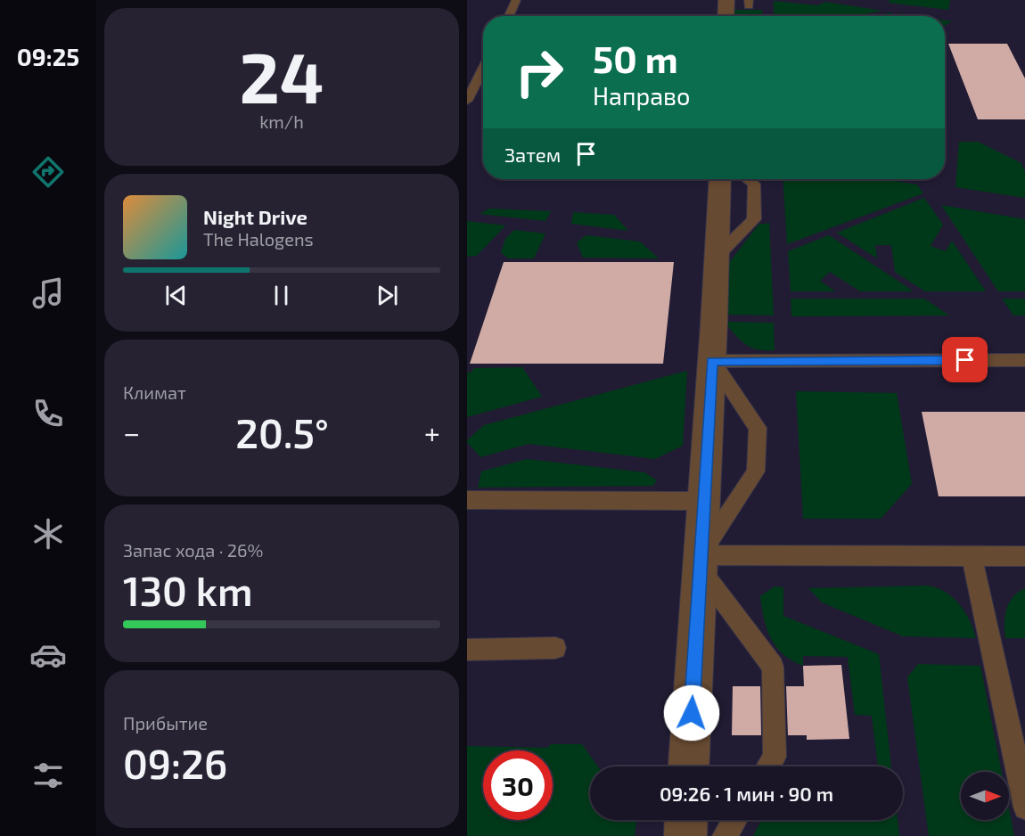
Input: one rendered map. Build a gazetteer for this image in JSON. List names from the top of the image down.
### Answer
{
  "north": "right",
  "page": {
    "tabs": "09:25",
    "tile": [
      ["24", "km/h"],
      "Климат",
      ["Запас хода · 26%", "130 km"],
      ["Прибытие", "09:26"]
    ],
    "turn": ["50 m", "Направо"],
    "then": "Затем",
    "song": ["Night Drive", "The Halogens"],
    "heat": ["−", "20.5°", "+"],
    "limit": "30",
    "trip": "09:26 · 1 мин · 90 m"
  }
}
